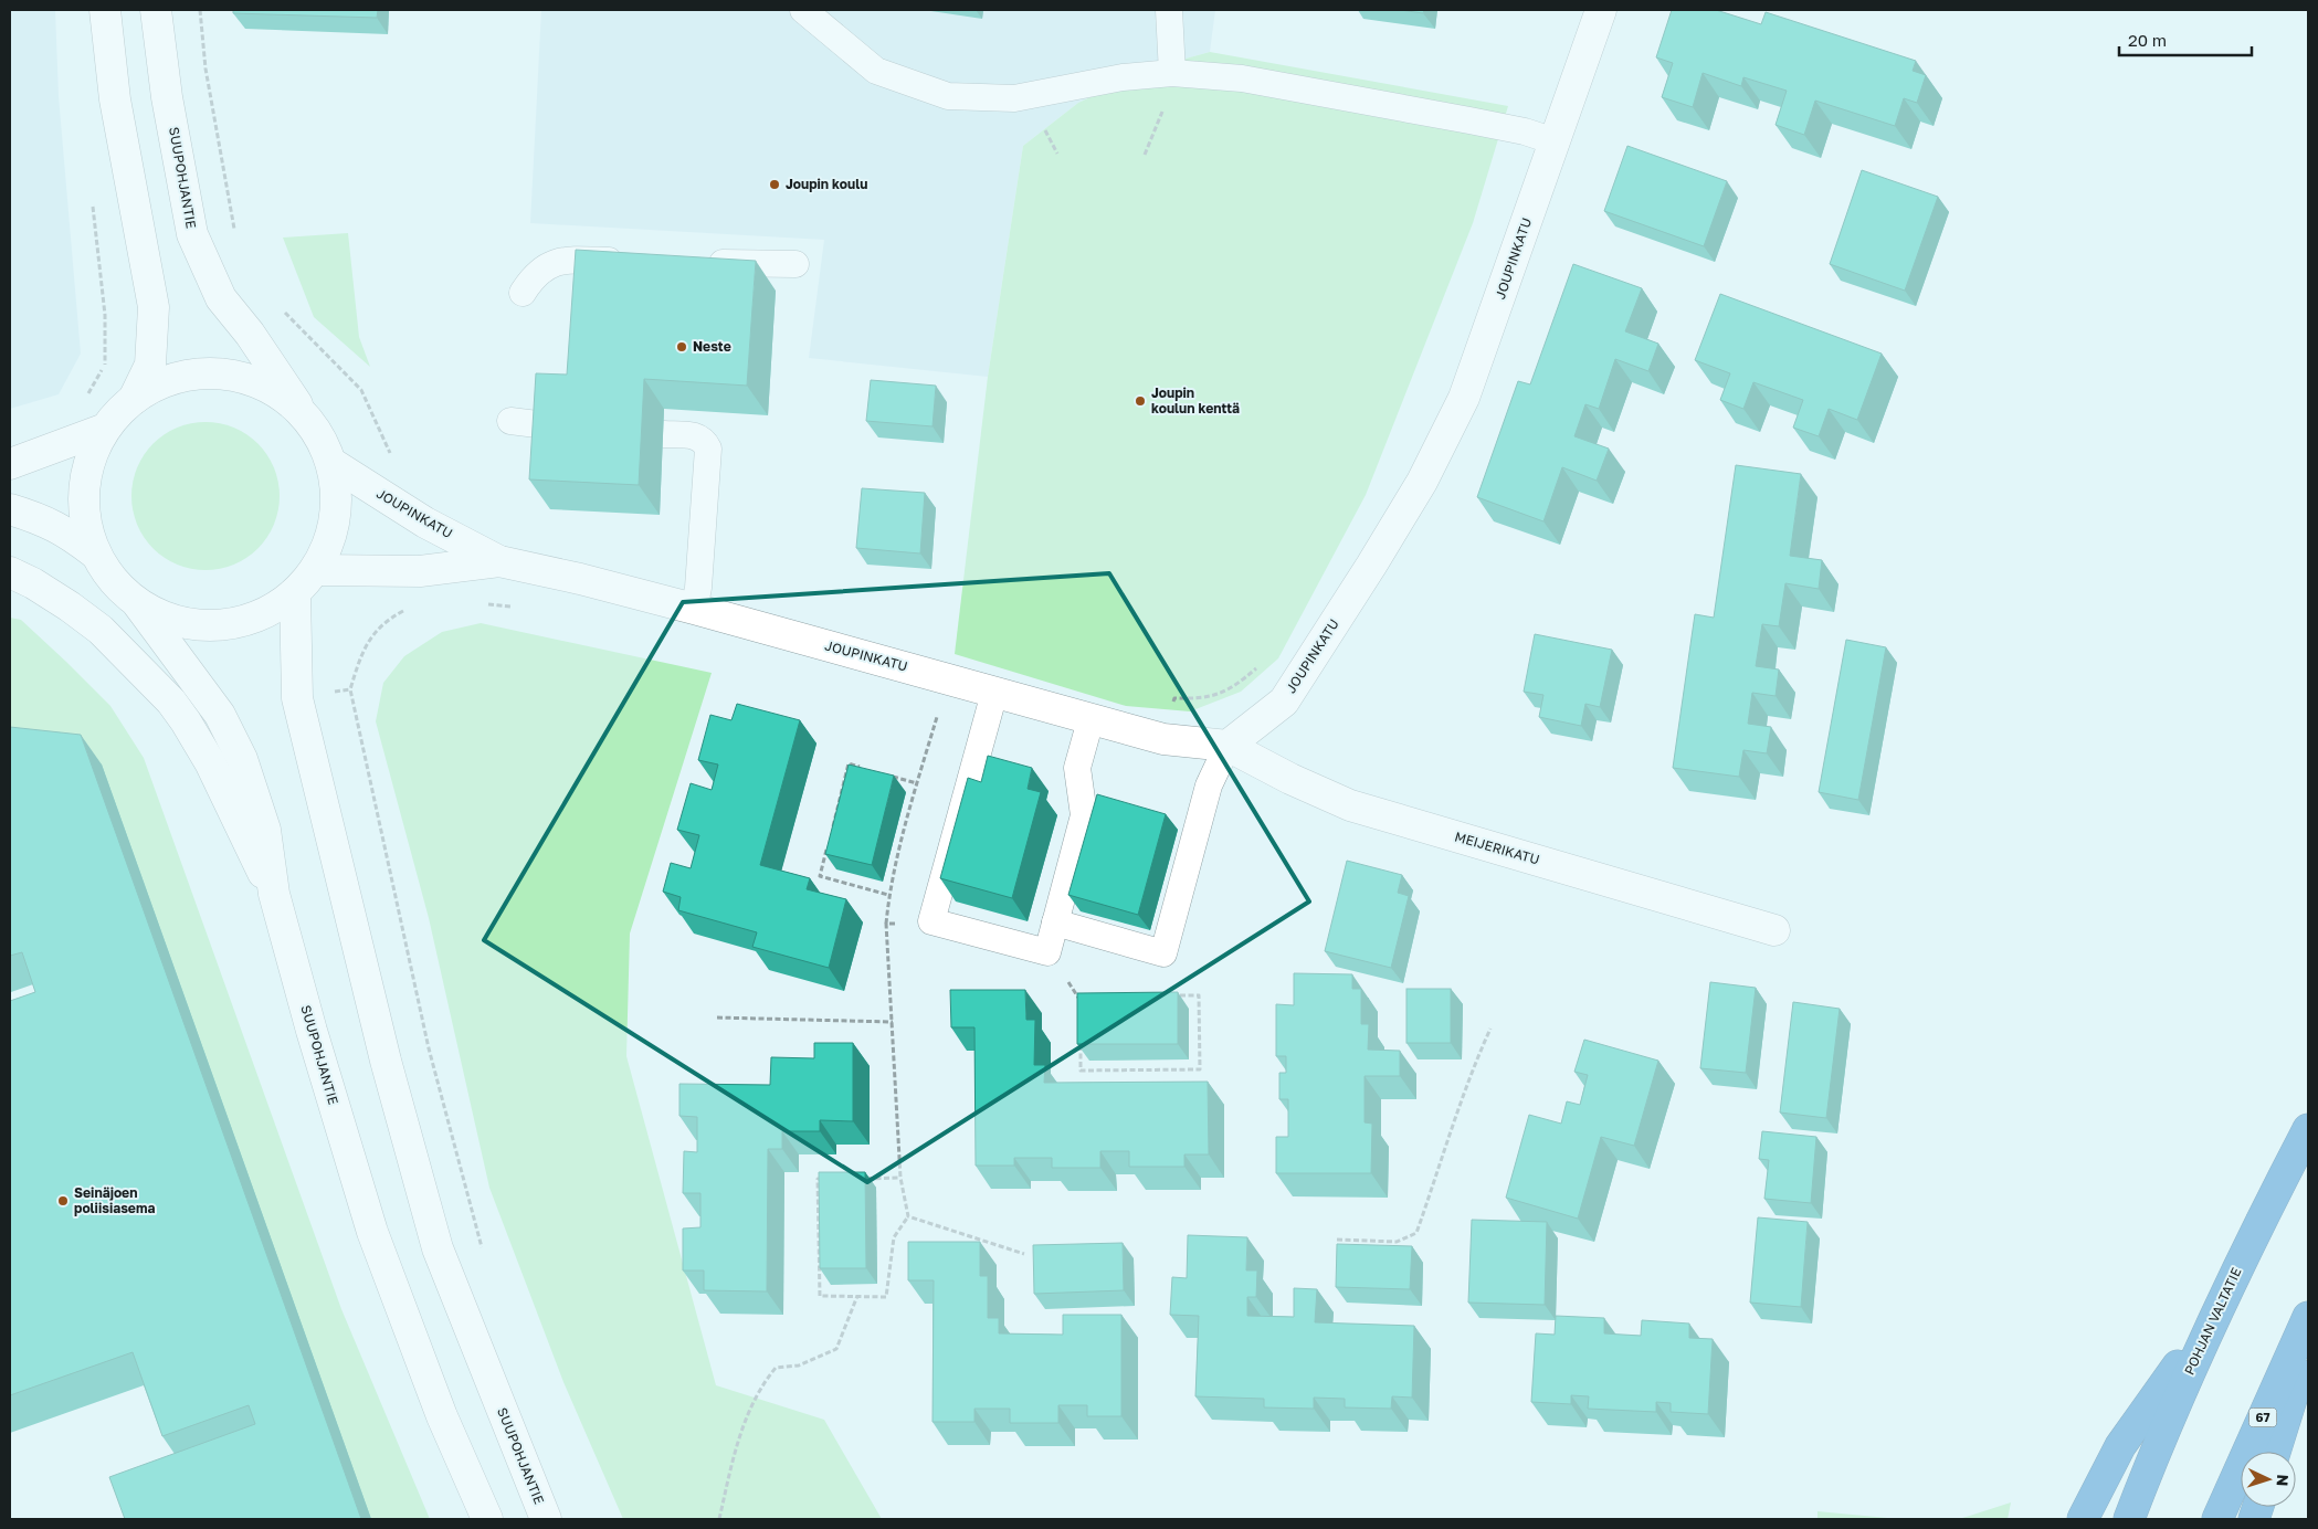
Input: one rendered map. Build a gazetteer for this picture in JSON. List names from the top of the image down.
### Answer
{
  "streets": {
    "highway": ["POHJAN VALTATIE", "67"],
    "main road": ["SUUPOHJANTIE", "JOUPINKATU", "MEIJERIKATU"]
  },
  "crossings": [
    ["JOUPINKATU", "MEIJERIKATU"]
  ],
  "places": [
    "Joupin koulu",
    "Neste",
    "Joupin koulun kenttä",
    "Seinäjoen poliisiasema"
  ],
  "scale_bar": "20 m",
  "north": "right"
}
